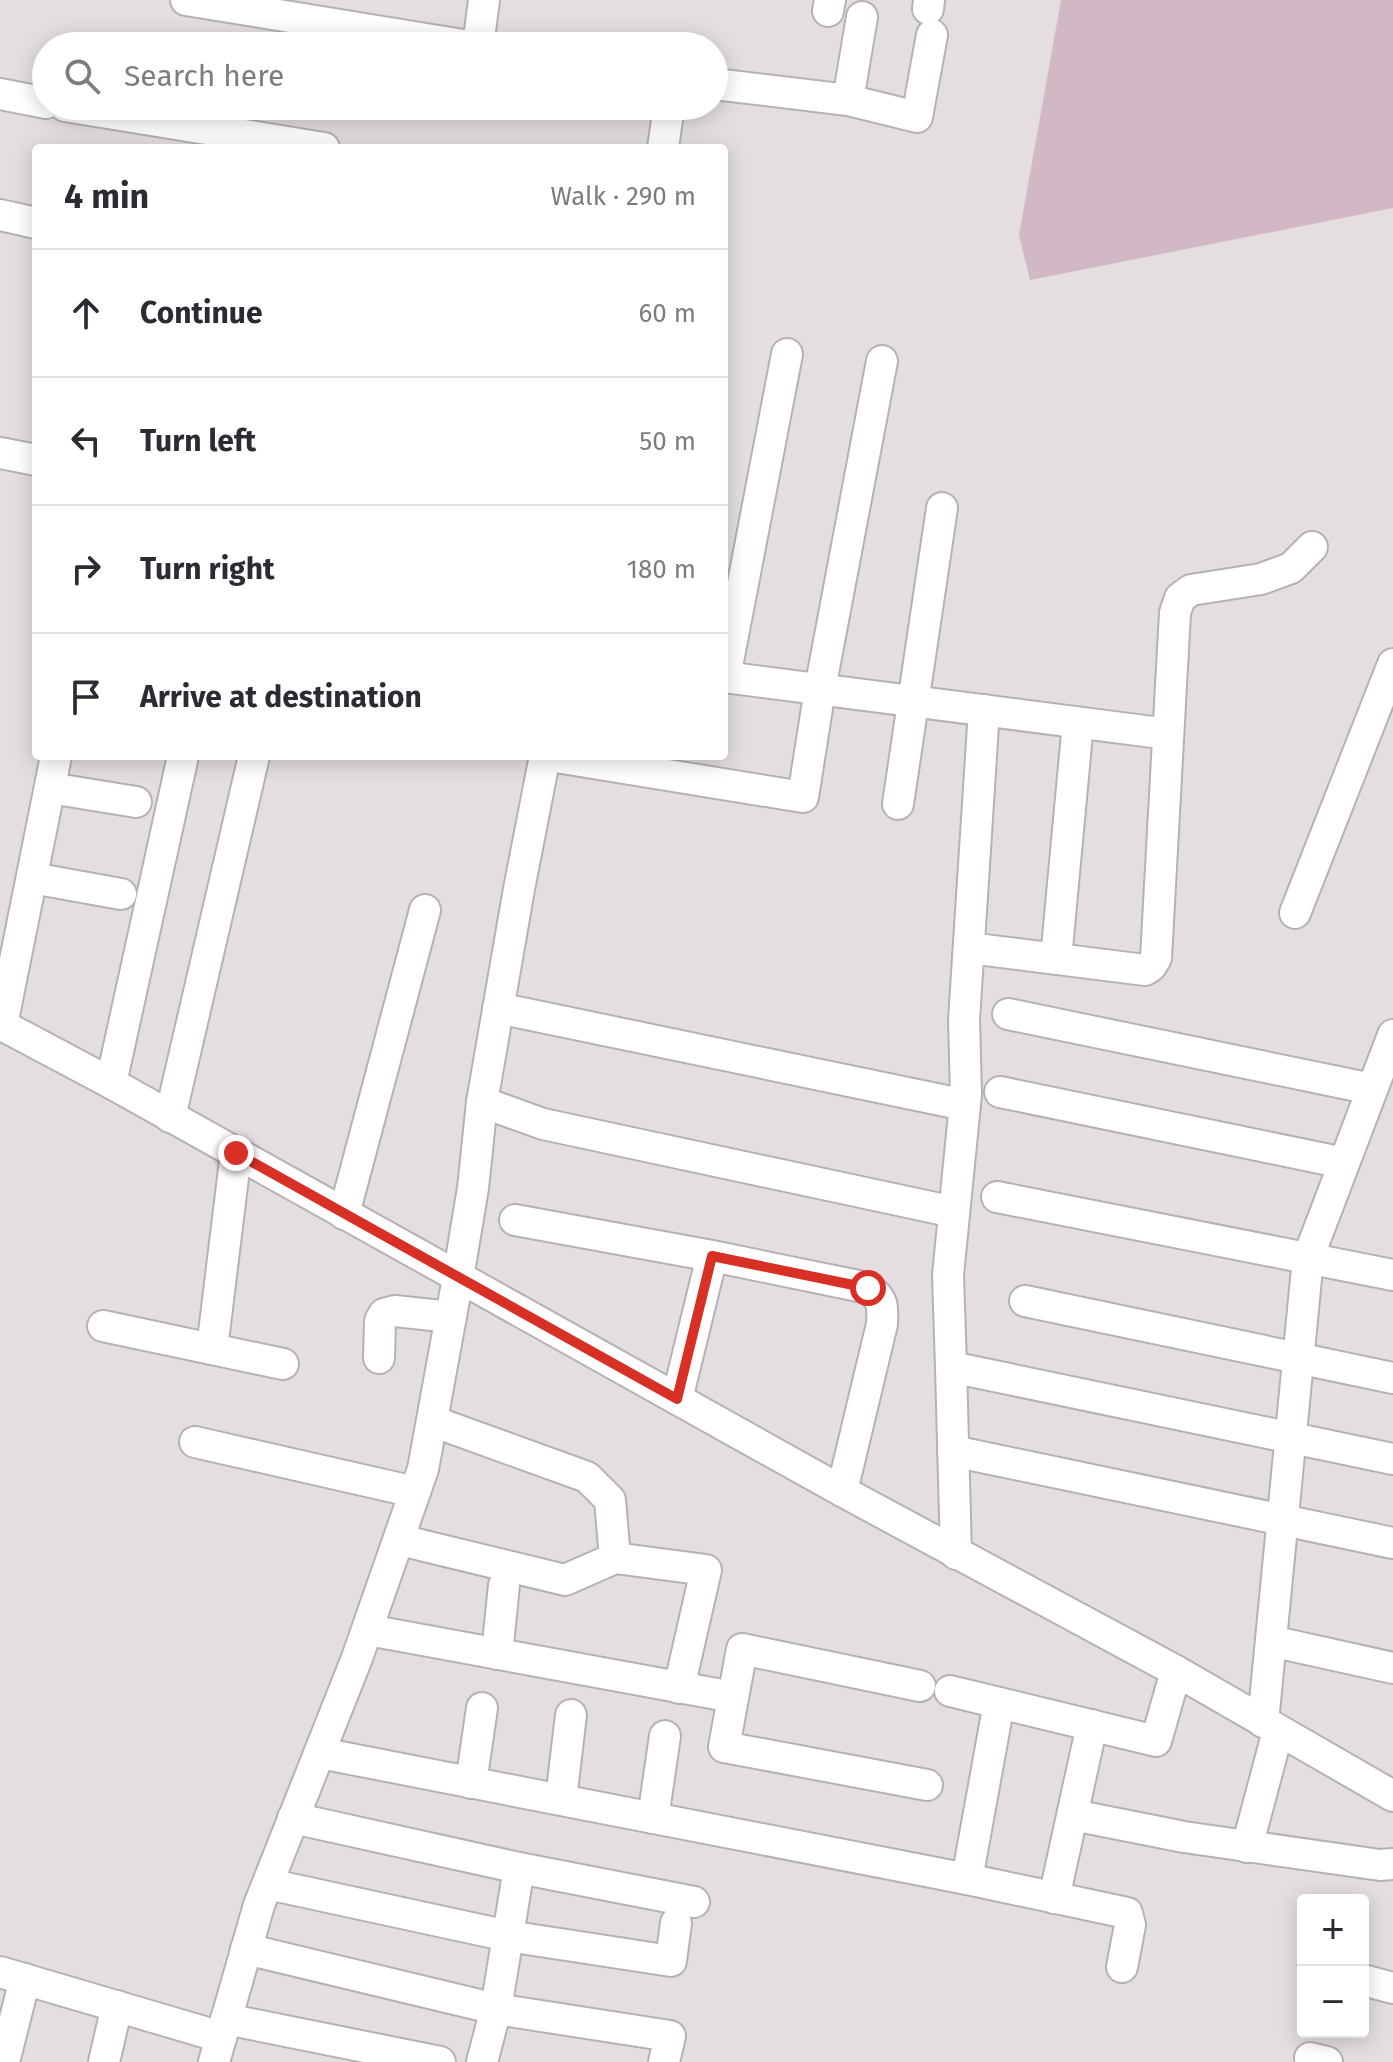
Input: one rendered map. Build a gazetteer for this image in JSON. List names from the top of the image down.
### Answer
{
  "page": {
    "search": "Search here",
    "heading": ["4 min", "Walk · 290 m"],
    "list": [
      ["Continue", "60 m"],
      ["Turn left", "50 m"],
      ["Turn right", "180 m"],
      "Arrive at destination"
    ],
    "map_buttons": ["+", "−"]
  }
}
